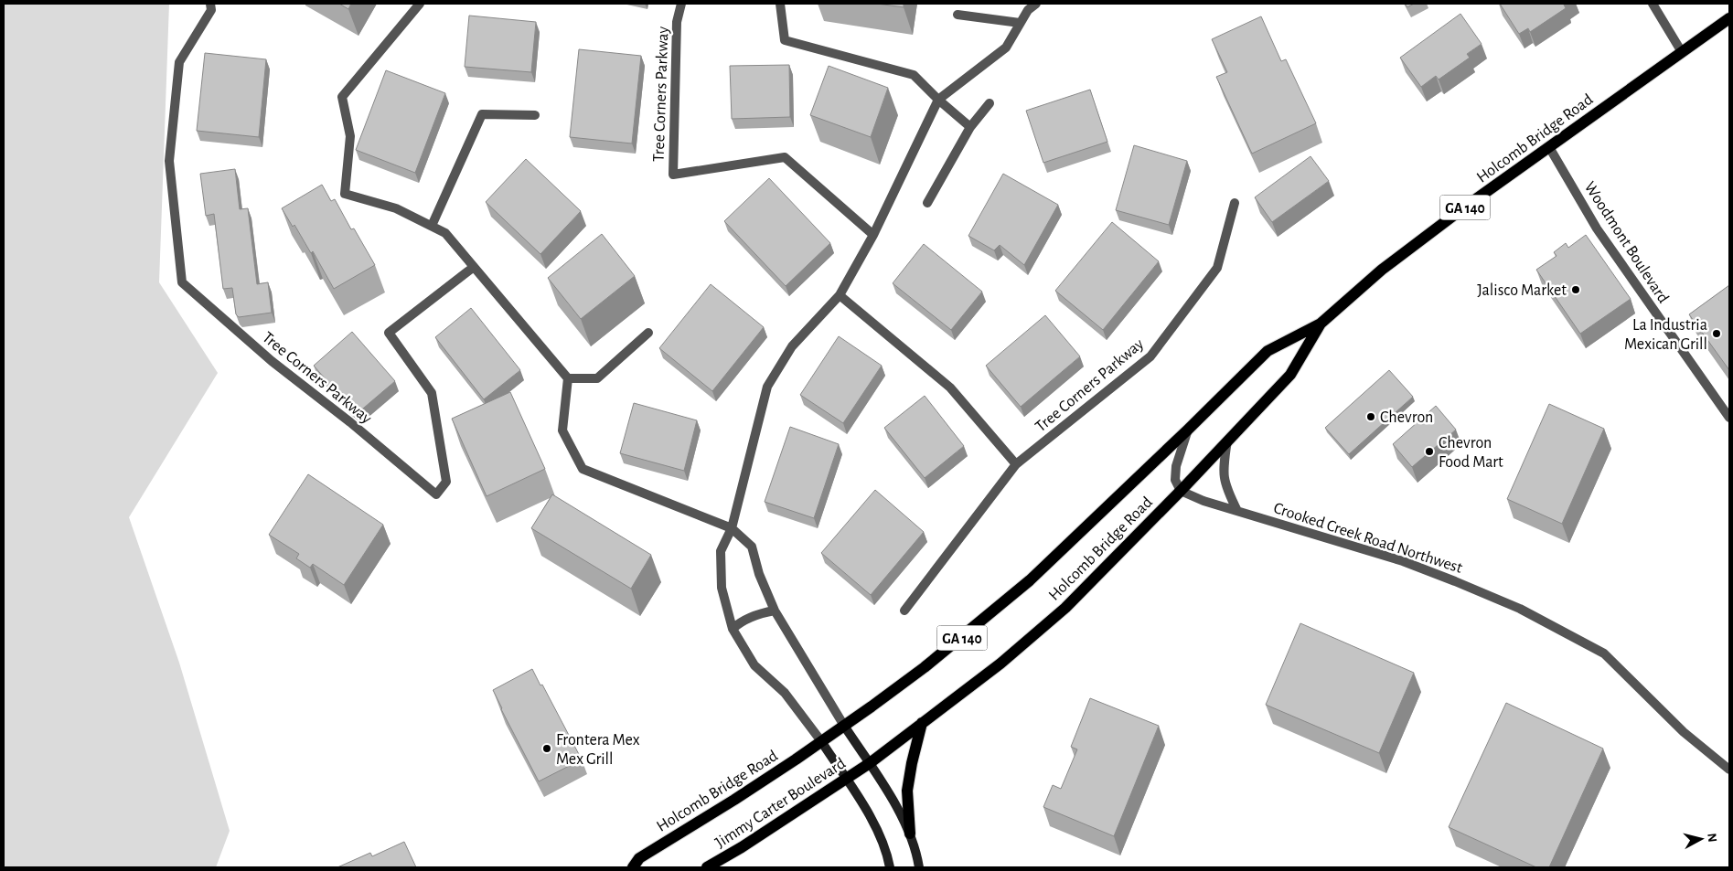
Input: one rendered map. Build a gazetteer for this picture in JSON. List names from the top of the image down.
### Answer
{
  "streets": {
    "main road": ["Holcomb Bridge Road", "GA 140", "Jimmy Carter Boulevard"],
    "street": ["Tree Corners Parkway", "Woodmont Boulevard", "Crooked Creek Road Northwest"]
  },
  "crossings": [
    ["Holcomb Bridge Road", "Woodmont Boulevard"],
    ["Holcomb Bridge Road", "Crooked Creek Road Northwest"],
    ["Holcomb Bridge Road", "Jimmy Carter Boulevard"]
  ],
  "places": [
    "Jalisco Market",
    "La Industria Mexican Grill",
    "Chevron",
    "Chevron Food Mart",
    "Frontera Mex Mex Grill"
  ],
  "north": "right"
}
